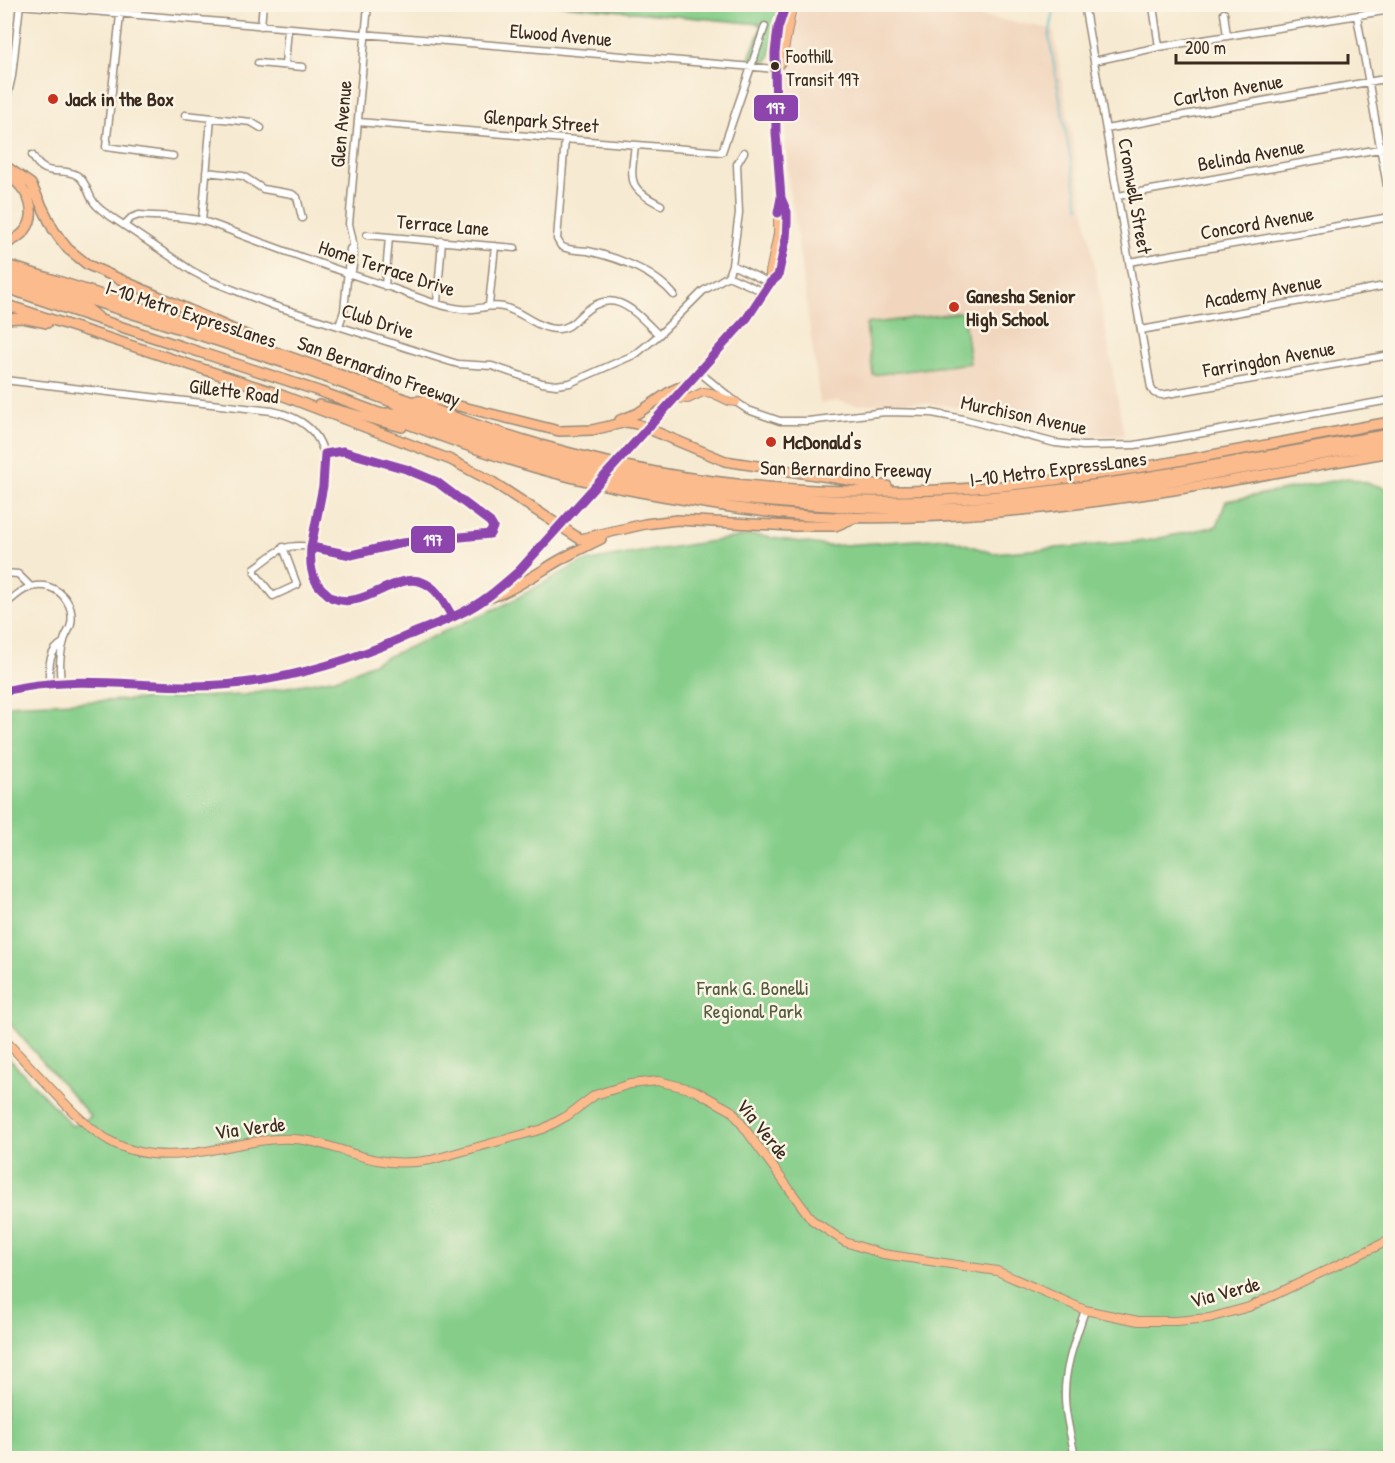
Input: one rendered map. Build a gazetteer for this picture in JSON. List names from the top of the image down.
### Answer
{
  "streets": {
    "highway": ["I-10 Metro ExpressLanes", "San Bernardino Freeway"],
    "main road": ["Via Verde"],
    "street": [
      "Elwood Avenue",
      "Carlton Avenue",
      "Glenpark Street",
      "Glen Avenue",
      "Belinda Avenue",
      "Cromwell Street",
      "Concord Avenue",
      "Terrace Lane",
      "Home Terrace Drive",
      "Academy Avenue",
      "Club Drive",
      "Farringdon Avenue",
      "Gillette Road",
      "Murchison Avenue"
    ]
  },
  "crossings": [
    ["Elwood Avenue", "Glenpark Street"],
    ["Elwood Avenue", "Glen Avenue"],
    ["Carlton Avenue", "Cromwell Street"],
    ["Glenpark Street", "Glen Avenue"],
    ["Glen Avenue", "Home Terrace Drive"],
    ["Glen Avenue", "Club Drive"],
    ["Belinda Avenue", "Cromwell Street"],
    ["Cromwell Street", "Concord Avenue"],
    ["Cromwell Street", "Academy Avenue"],
    ["Cromwell Street", "Farringdon Avenue"],
    ["Home Terrace Drive", "Club Drive"],
    ["I-10 Metro ExpressLanes", "San Bernardino Freeway"]
  ],
  "parks": ["Frank G. Bonelli Regional Park"],
  "places": [
    "Foothill Transit 197",
    "Jack in the Box",
    "Ganesha Senior High School",
    "McDonald's"
  ],
  "lines": ["transit line 197"],
  "scale_bar": "200 m"
}
